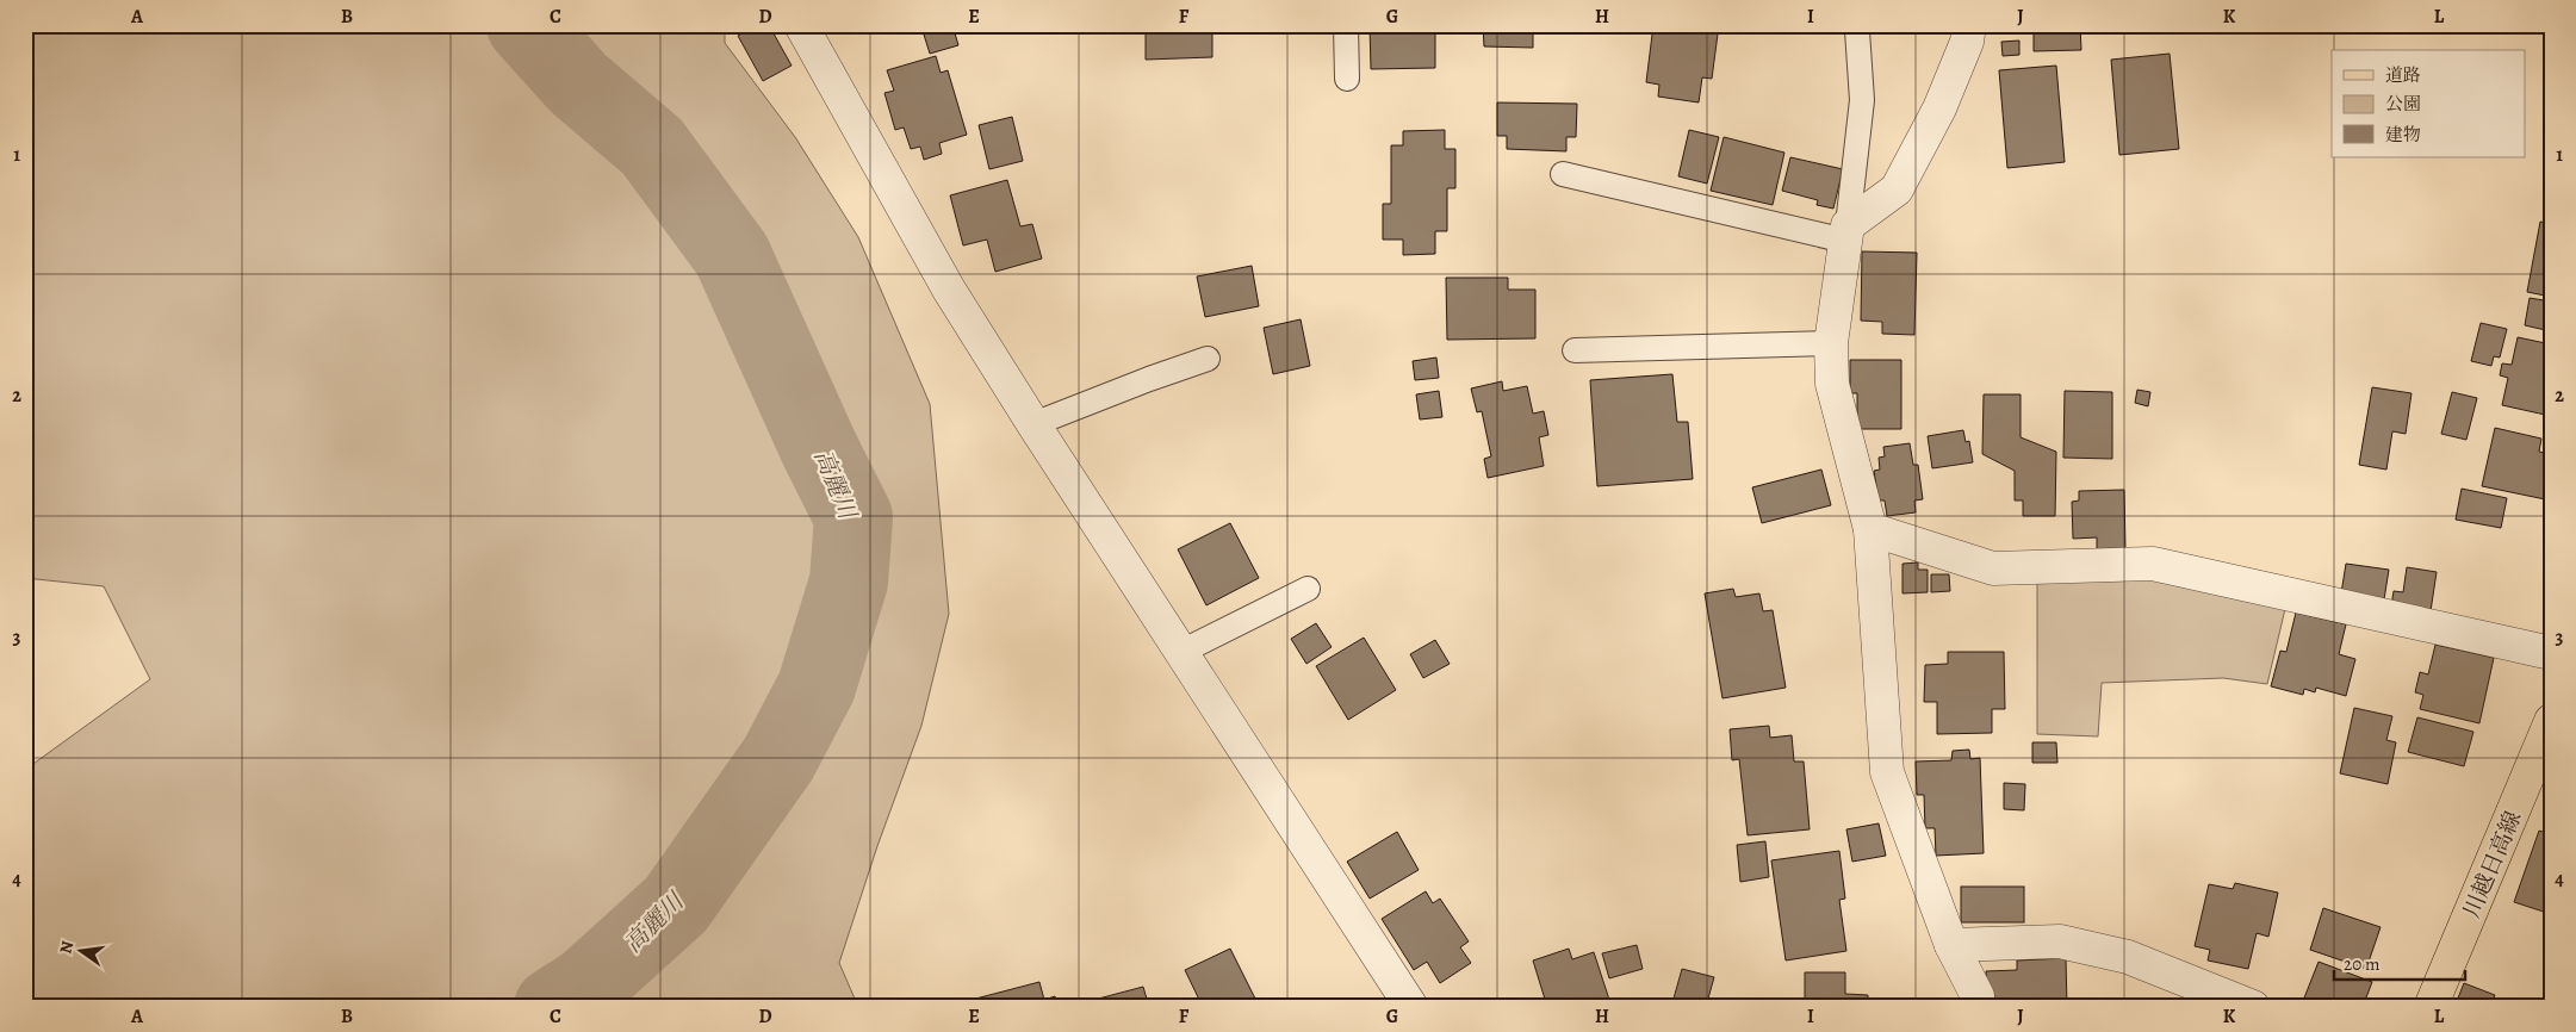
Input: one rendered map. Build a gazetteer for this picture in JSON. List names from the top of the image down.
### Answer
{
  "streets": {
    "main road": ["川越日高線"]
  },
  "water": ["高麗川"],
  "legend": ["道路", "公園", "建物"],
  "scale_bar": "20 m",
  "north": "left",
  "grid": {
    "columns": [
      "A",
      "B",
      "C",
      "D",
      "E",
      "F",
      "G",
      "H",
      "I",
      "J",
      "K",
      "L"
    ],
    "rows": [
      "1",
      "2",
      "3",
      "4"
    ]
  }
}
